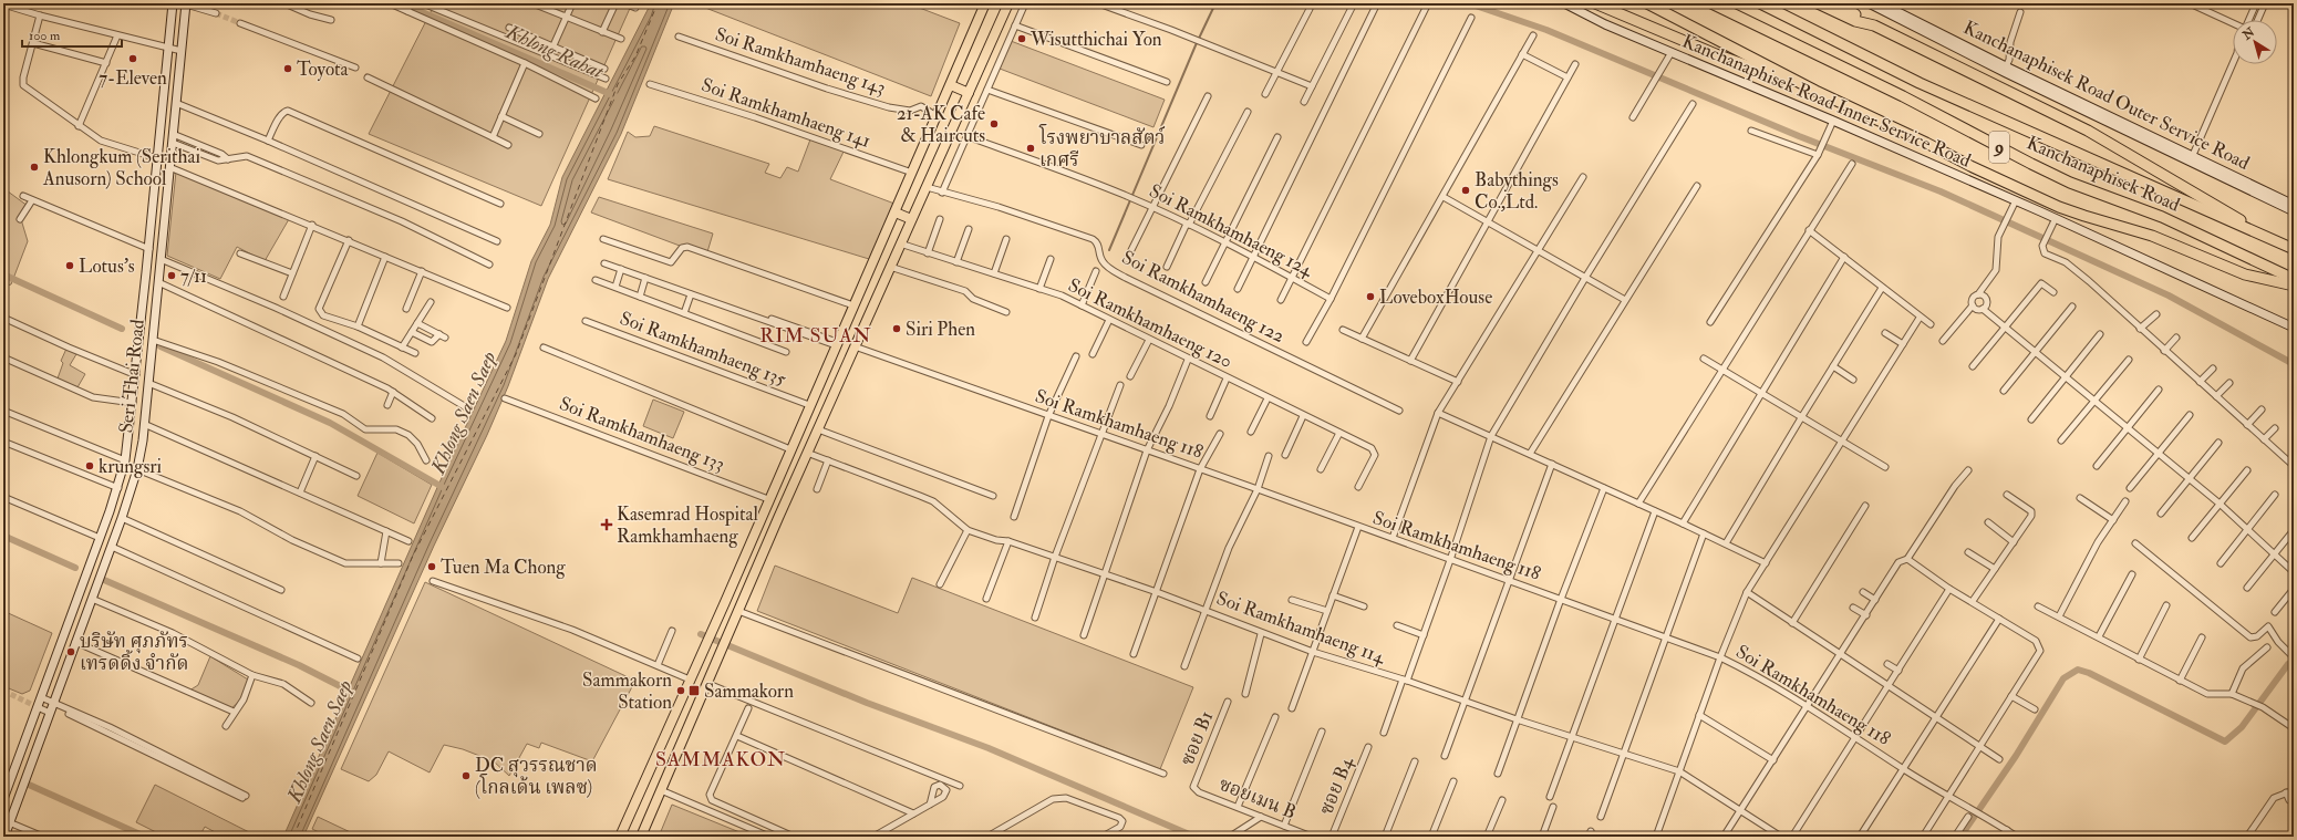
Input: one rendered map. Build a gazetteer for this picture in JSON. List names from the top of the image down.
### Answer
{
  "streets": {
    "highway": ["9", "Kanchanaphisek Road"],
    "main road": ["Kanchanaphisek Road Outer Service Road", "Kanchanaphisek Road Inner Service Road", "Seri Thai Road"],
    "street": [
      "Soi Ramkhamhaeng 143",
      "Soi Ramkhamhaeng 141",
      "Soi Ramkhamhaeng 124",
      "Soi Ramkhamhaeng 122",
      "Soi Ramkhamhaeng 120",
      "Soi Ramkhamhaeng 135",
      "Soi Ramkhamhaeng 118",
      "Soi Ramkhamhaeng 133",
      "Soi Ramkhamhaeng 114",
      "ซอย B1",
      "ซอย B4",
      "ซอยเมน B"
    ]
  },
  "crossings": [
    ["ซอย B1", "ซอยเมน B"]
  ],
  "districts": ["RIM SUAN", "SAMMAKON"],
  "water": ["Khlong Rahat", "Khlong Saen Saep"],
  "places": {
    "other": [
      "Wisutthichai Yon",
      "7-Eleven",
      "Toyota",
      "21-AK Cafe & Haircuts",
      "โรงพยาบาลสัตว์ เกศรี",
      "Khlongkum (Serithai Anusorn) School",
      "Babythings Co.,Ltd.",
      "Lotus's",
      "7/11",
      "LoveboxHouse",
      "Siri Phen",
      "krungsri",
      "Tuen Ma Chong",
      "บริษัท ศุภภัทร เทรดดิ้ง จำกัด",
      "Sammakorn Station",
      "DC สุวรรณชาด (โกลเด้น เพลซ)"
    ],
    "health": ["Kasemrad Hospital Ramkhamhaeng"],
    "transit": ["Sammakorn"]
  },
  "scale_bar": "100 m",
  "north": "top left"
}
